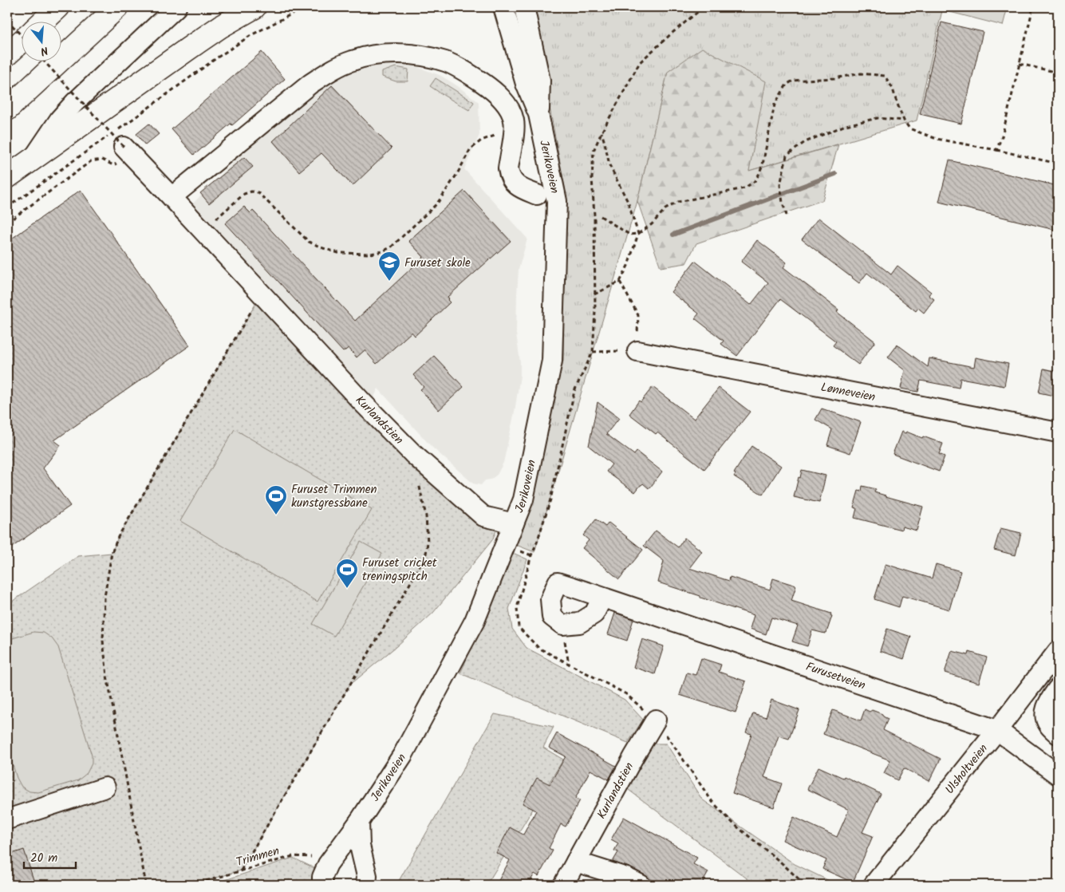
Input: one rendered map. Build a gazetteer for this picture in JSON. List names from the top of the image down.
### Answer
{
  "streets": {
    "street": [
      "Jerikoveien",
      "Lønneveien",
      "Kurlandstien",
      "Furusetveien",
      "Ulsholtveien"
    ],
    "path": ["Trimmen"]
  },
  "crossings": [
    ["Jerikoveien", "Kurlandstien"],
    ["Jerikoveien", "Trimmen"],
    ["Furusetveien", "Ulsholtveien"]
  ],
  "places": {
    "school or university": ["Furuset skole"],
    "sports": ["Furuset Trimmen kunstgressbane", "Furuset cricket treningspitch"]
  },
  "scale_bar": "20 m",
  "north": "bottom"
}
